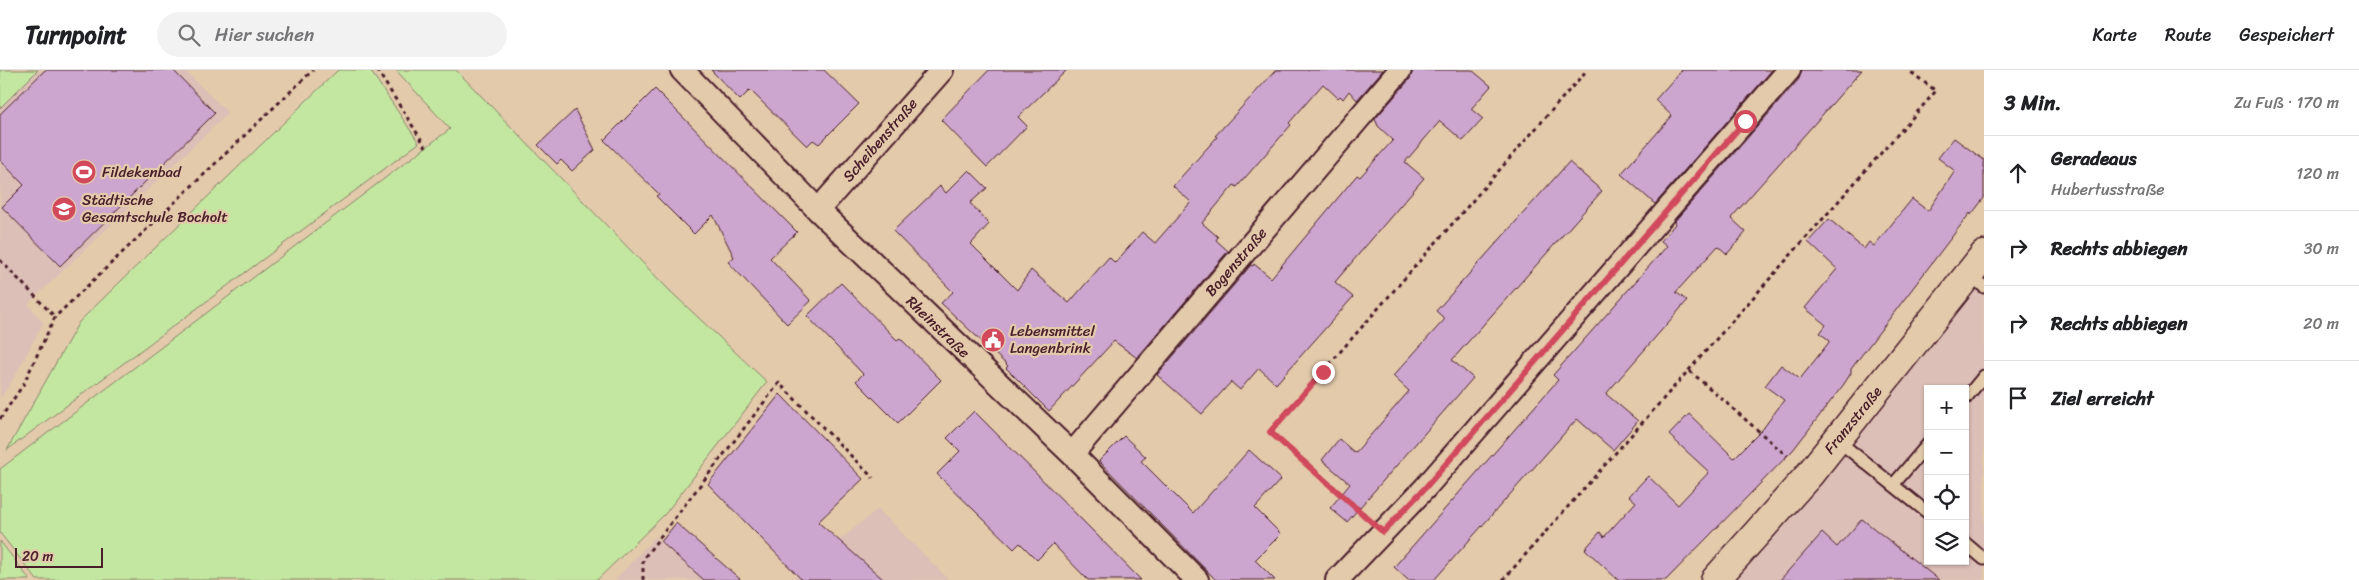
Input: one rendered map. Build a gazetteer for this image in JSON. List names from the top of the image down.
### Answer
{
  "streets": {
    "street": [
      "Scheibenstraße",
      "Bogenstraße",
      "Rheinstraße",
      "Franzstraße"
    ]
  },
  "crossings": [
    ["Scheibenstraße", "Rheinstraße"],
    ["Bogenstraße", "Rheinstraße"]
  ],
  "places": {
    "sports": ["Fildekenbad"],
    "school or university": ["Städtische Gesamtschule Bocholt"],
    "public building": ["Lebensmittel Langenbrink"]
  },
  "scale_bar": "20 m",
  "page": {
    "header": "Turnpoint",
    "search": "Hier suchen",
    "nav": ["Karte", "Route", "Gespeichert"],
    "heading": ["3 Min.", "Zu Fuß · 170 m"],
    "list": [
      ["Geradeaus", "Hubertusstraße", "120 m"],
      ["Rechts abbiegen", "30 m"],
      ["Rechts abbiegen", "20 m"],
      "Ziel erreicht"
    ],
    "map_buttons": ["+", "−"],
    "scale": "20 m"
  }
}
